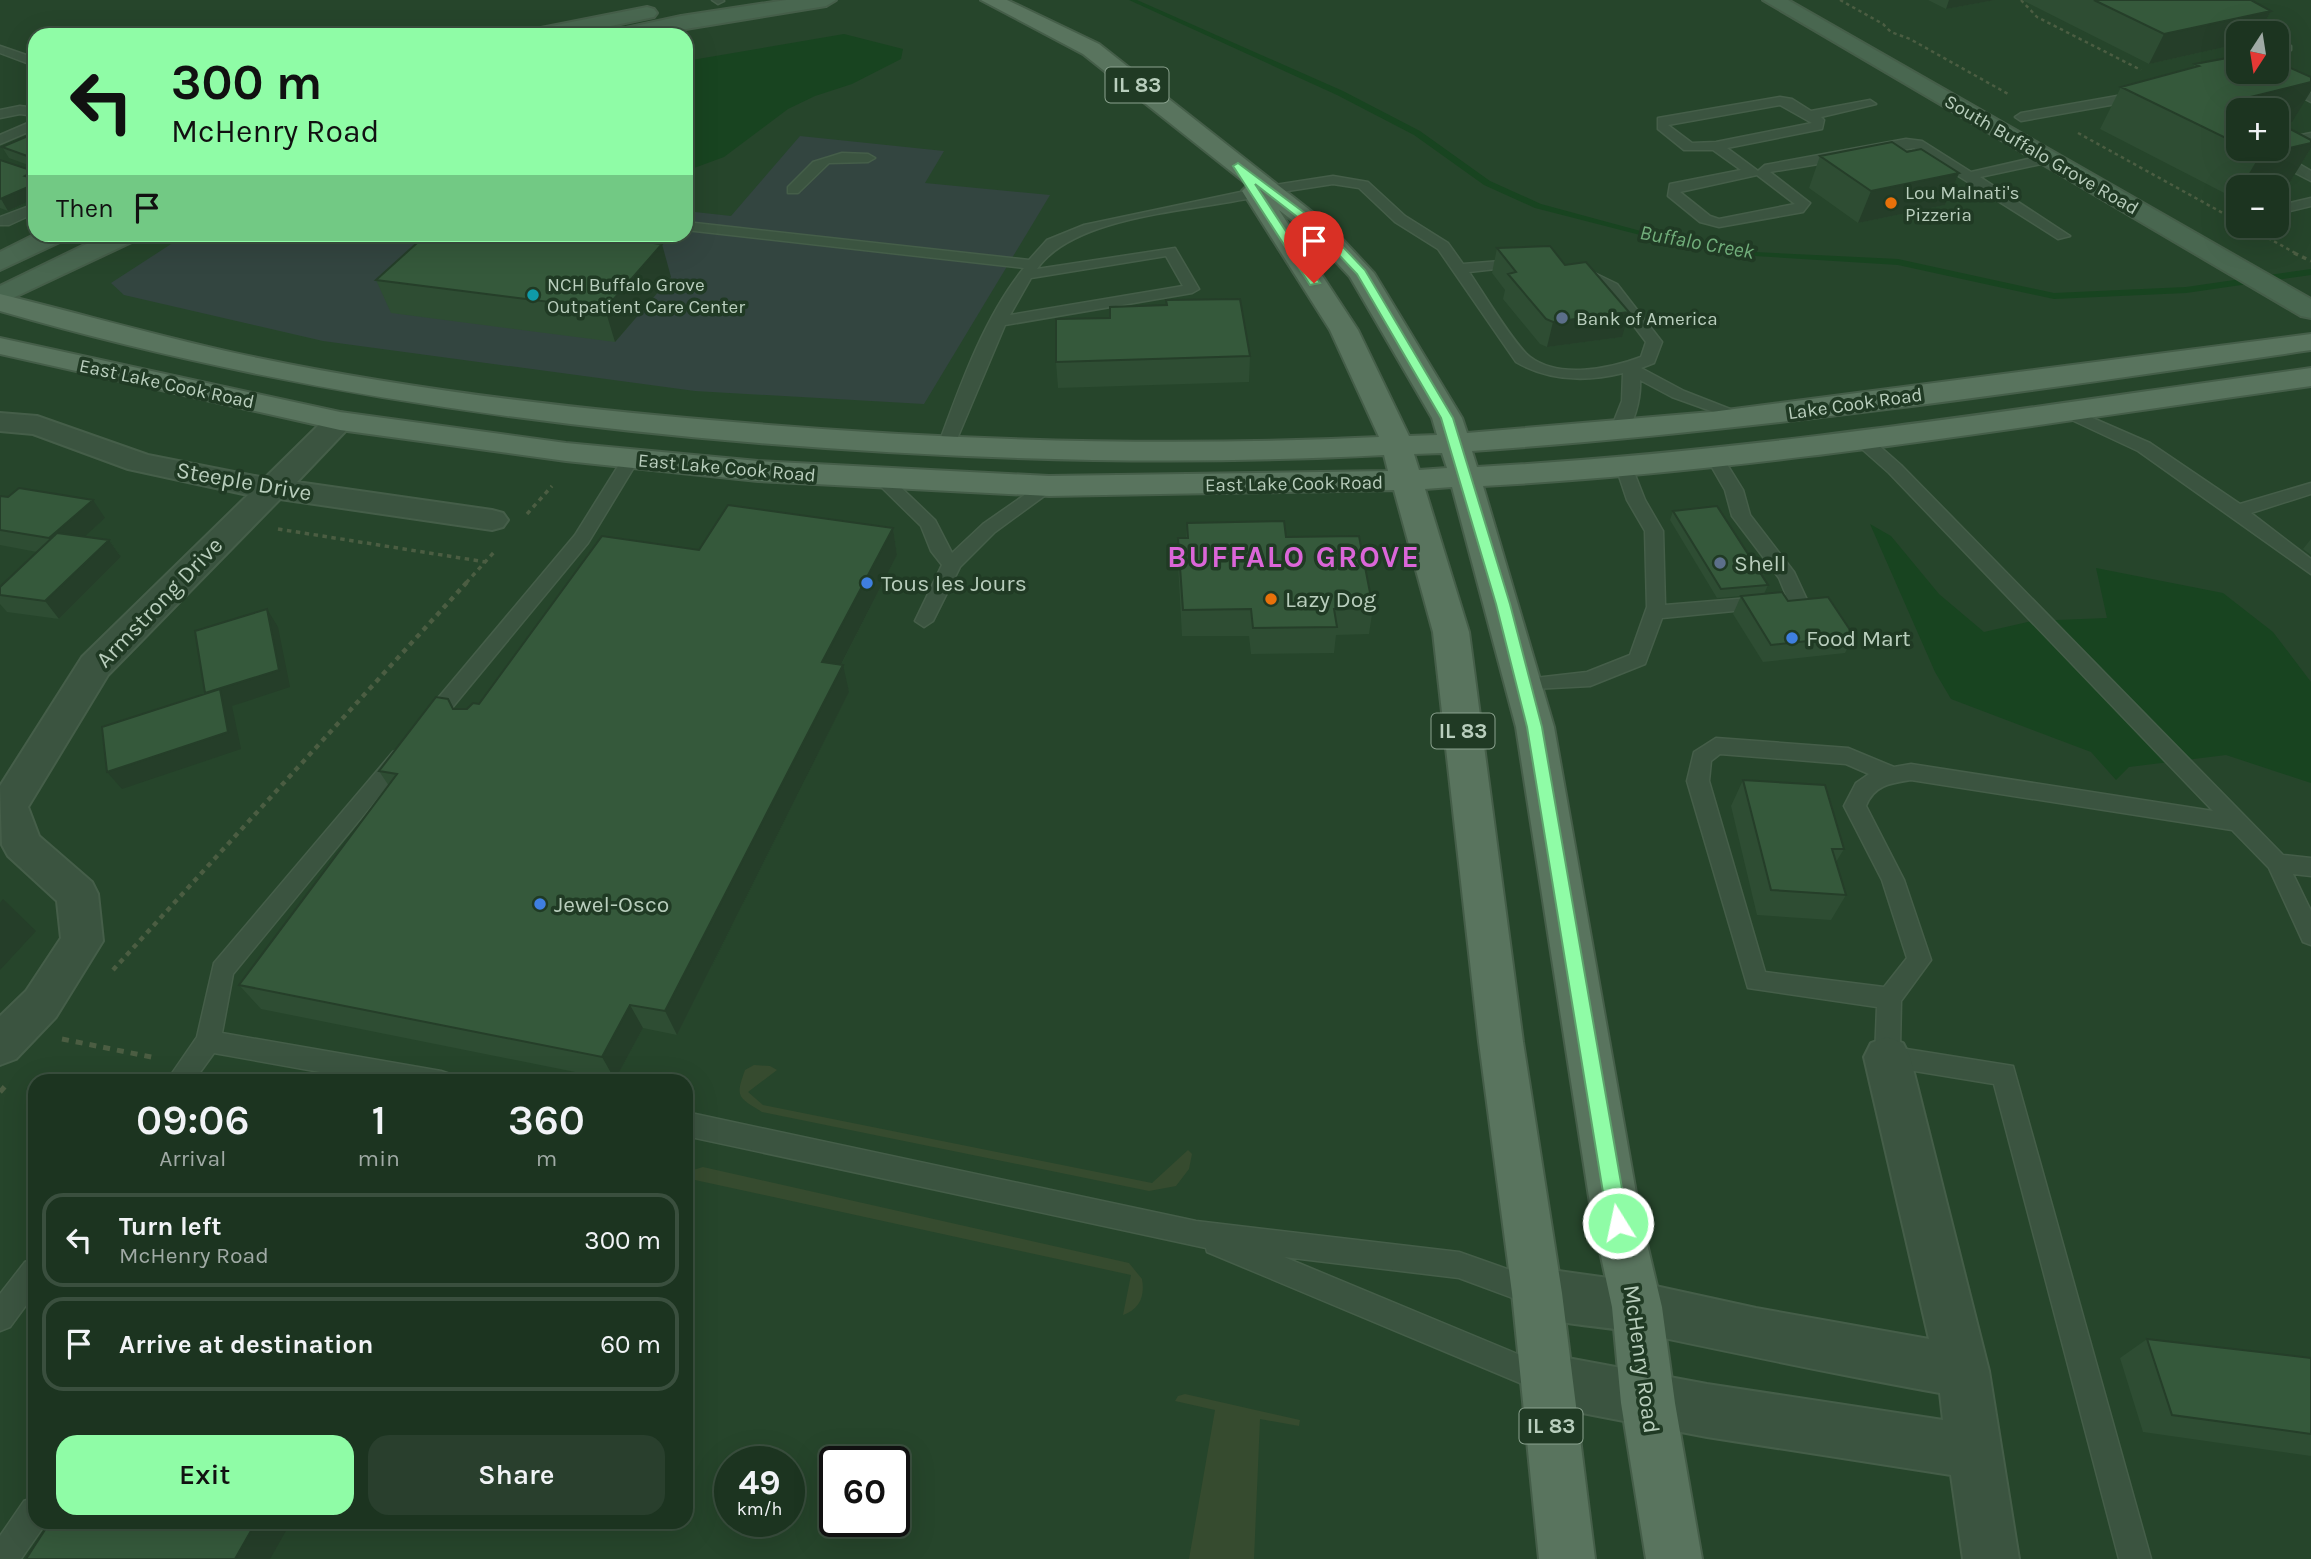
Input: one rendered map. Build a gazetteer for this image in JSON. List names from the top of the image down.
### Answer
{
  "streets": {
    "main road": [
      "IL 83",
      "South Buffalo Grove Road",
      "East Lake Cook Road",
      "Lake Cook Road",
      "McHenry Road"
    ],
    "street": ["Steeple Drive", "Armstrong Drive"]
  },
  "crossings": [
    ["East Lake Cook Road", "Lake Cook Road"],
    ["East Lake Cook Road", "Armstrong Drive"],
    ["East Lake Cook Road", "McHenry Road"],
    ["Lake Cook Road", "McHenry Road"],
    ["Steeple Drive", "Armstrong Drive"]
  ],
  "districts": ["BUFFALO GROVE"],
  "water": ["Buffalo Creek"],
  "places": [
    "Lou Malnati's Pizzeria",
    "NCH Buffalo Grove Outpatient Care Center",
    "Bank of America",
    "Shell",
    "Tous les Jours",
    "Lazy Dog",
    "Food Mart",
    "Jewel-Osco"
  ],
  "north": "bottom",
  "page": {
    "map_buttons": ["+", "−"],
    "turn": ["300 m", "McHenry Road"],
    "then": "Then",
    "eta": [
      "09:06",
      "Arrival",
      "1",
      "min",
      "360",
      "m"
    ],
    "list": [
      {
        "name": "Turn left",
        "note": "McHenry Road",
        "value": "300 m"
      },
      {
        "name": "Arrive at destination",
        "value": "60 m"
      }
    ],
    "buttons": ["Exit", "Share"],
    "speed": "49 km/h",
    "limit": "60"
  }
}
